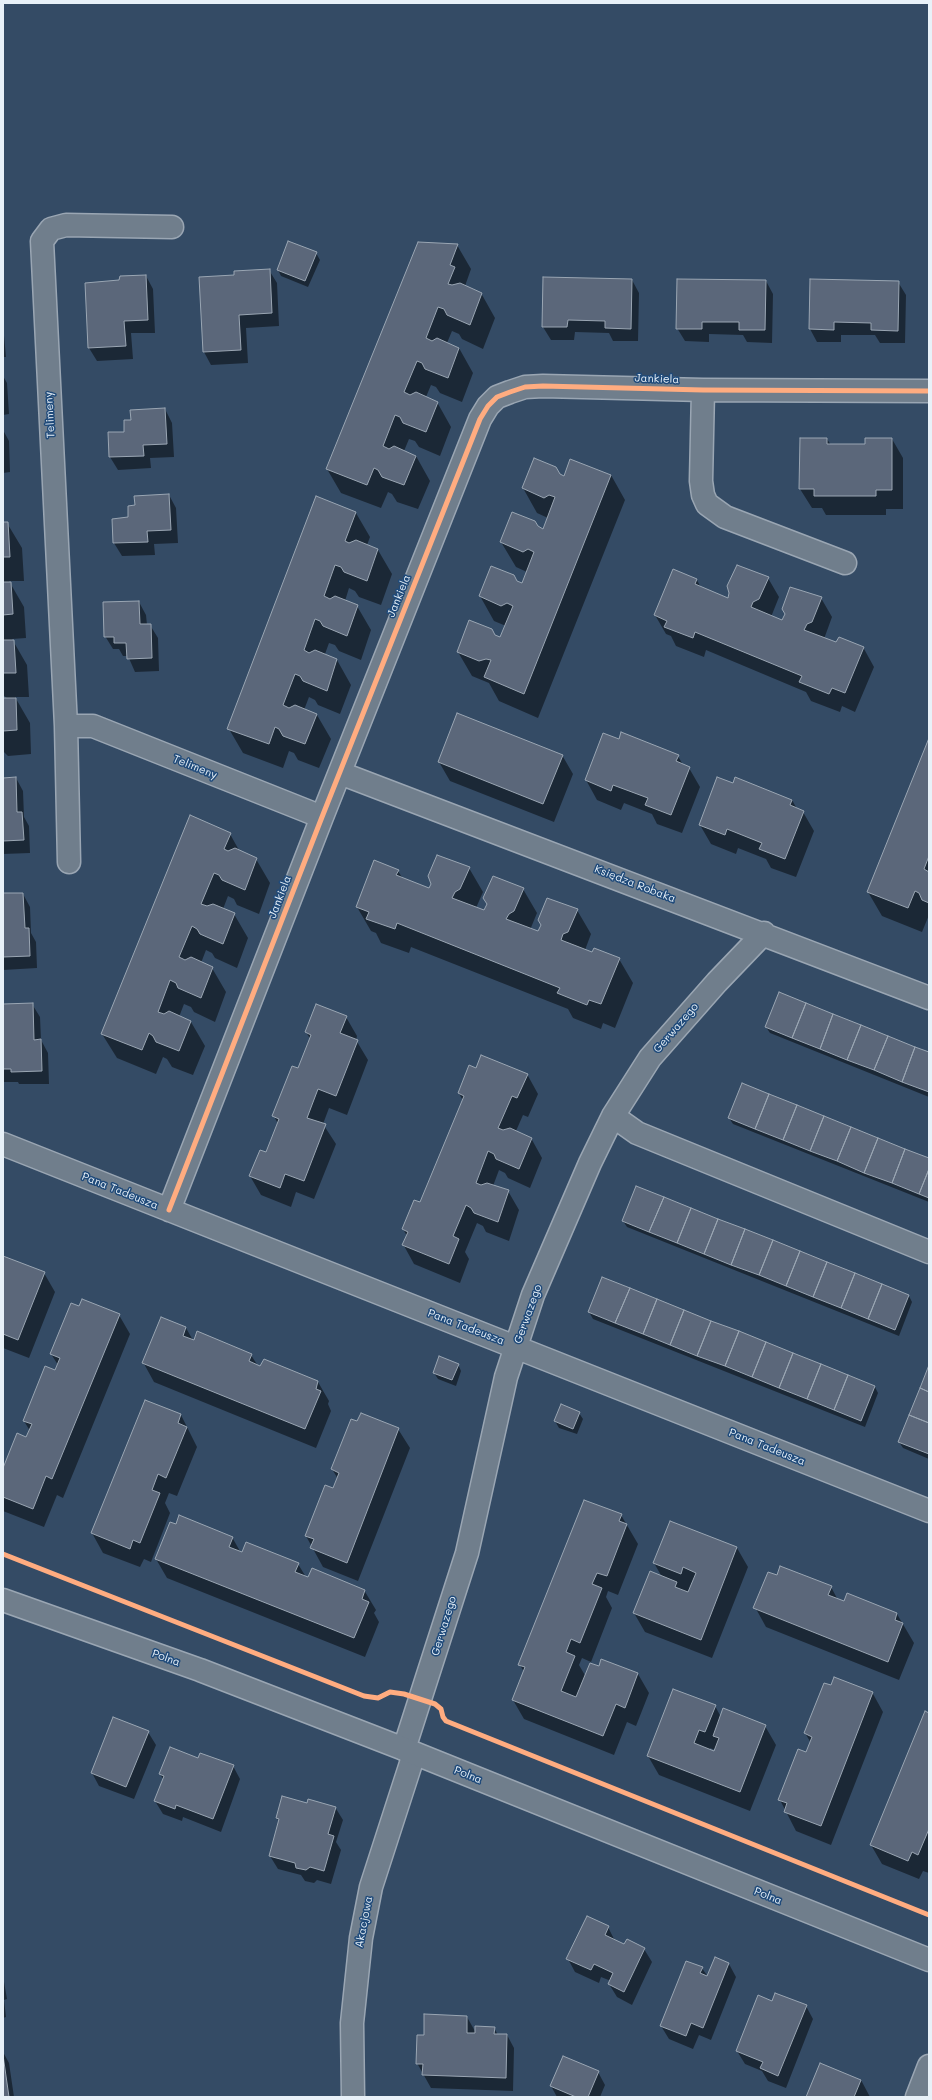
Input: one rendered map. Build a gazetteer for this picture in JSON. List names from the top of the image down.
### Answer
{
  "streets": {
    "street": [
      "Jankiela",
      "Telimeny",
      "Księdza Robaka",
      "Gerwazego",
      "Pana Tadeusza",
      "Polna",
      "Akacjowa"
    ]
  },
  "crossings": [
    ["Jankiela", "Telimeny"],
    ["Jankiela", "Księdza Robaka"],
    ["Jankiela", "Pana Tadeusza"],
    ["Księdza Robaka", "Gerwazego"],
    ["Gerwazego", "Pana Tadeusza"],
    ["Gerwazego", "Polna"],
    ["Gerwazego", "Akacjowa"],
    ["Polna", "Akacjowa"]
  ]
}
